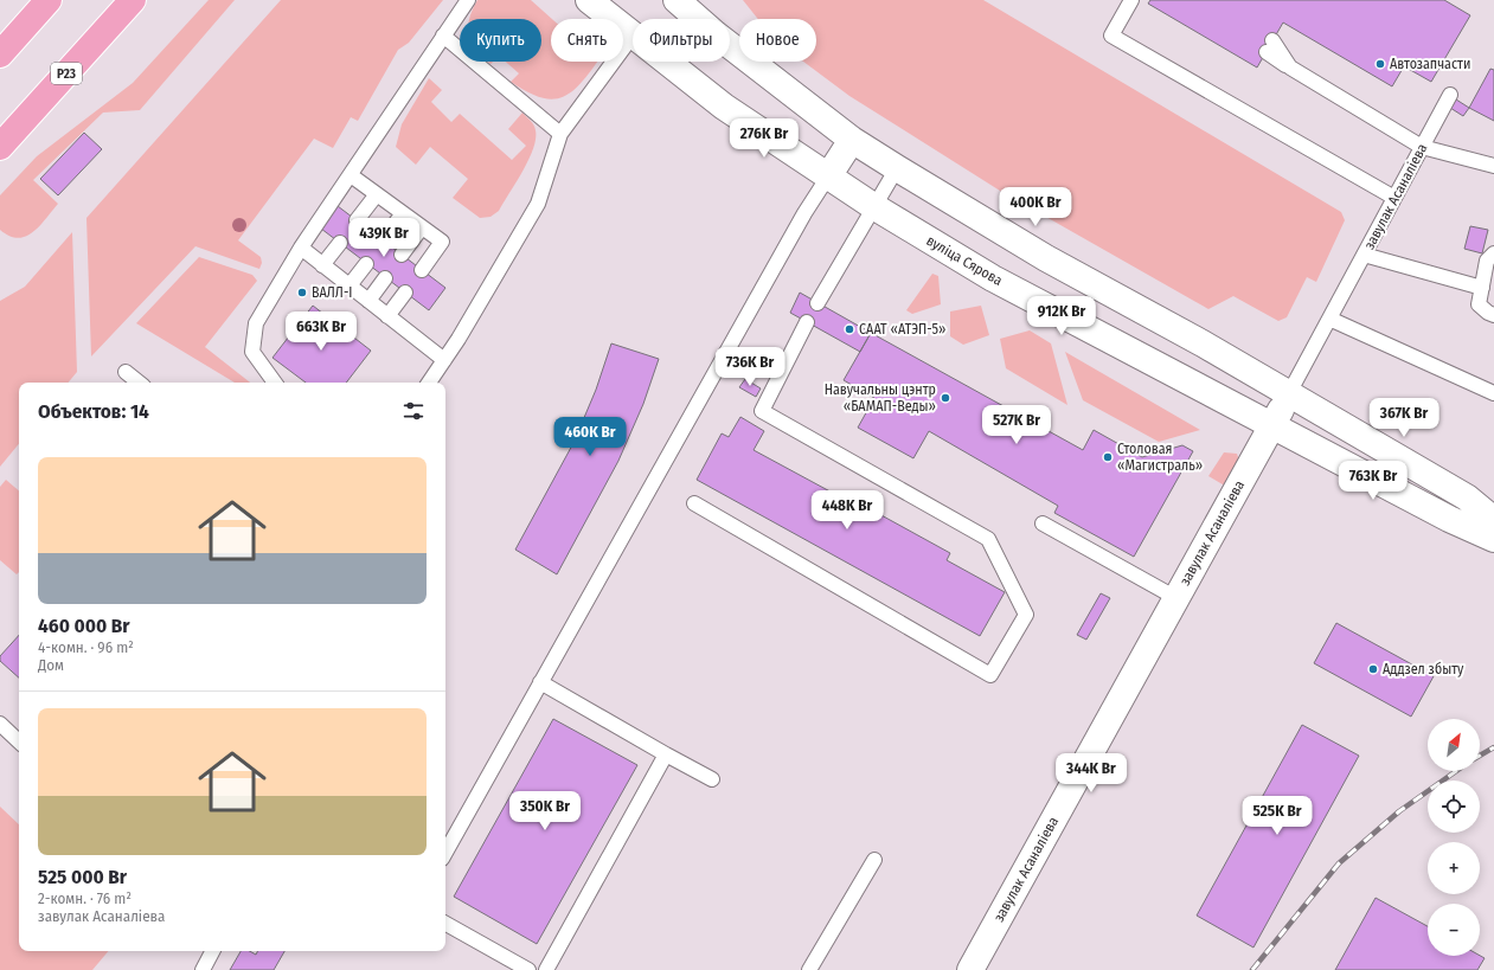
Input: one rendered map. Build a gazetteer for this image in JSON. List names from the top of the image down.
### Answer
{
  "streets": {
    "main road": ["Р23"],
    "street": ["завулак Асаналіева", "вуліца Сярова"]
  },
  "crossings": [
    ["завулак Асаналіева", "вуліца Сярова"]
  ],
  "places": [
    "Автозапчасти",
    "ВАЛЛ-І",
    "СААТ «АТЭП-5»",
    "Навучальны цэнтр «БАМАП-Веды»",
    "Столовая «Магистраль»",
    "Аддзел збыту"
  ],
  "north": "top right",
  "page": {
    "chip": [
      "Купить",
      "Снять",
      "Фильтры",
      "Новое"
    ],
    "price": [
      "276K Br",
      "400K Br",
      "439K Br",
      "912K Br",
      "663K Br",
      "736K Br",
      "367K Br",
      "527K Br",
      "460K Br",
      "763K Br",
      "448K Br",
      "344K Br",
      "350K Br",
      "525K Br"
    ],
    "heading": "Объектов: 14",
    "list": [
      {
        "name": "460 000 Br",
        "note": "4-комн. · 96 m² · Дом"
      },
      {
        "name": "525 000 Br",
        "note": "2-комн. · 76 m² · завулак Асаналіева"
      }
    ],
    "map_buttons": ["+", "−"]
  }
}
